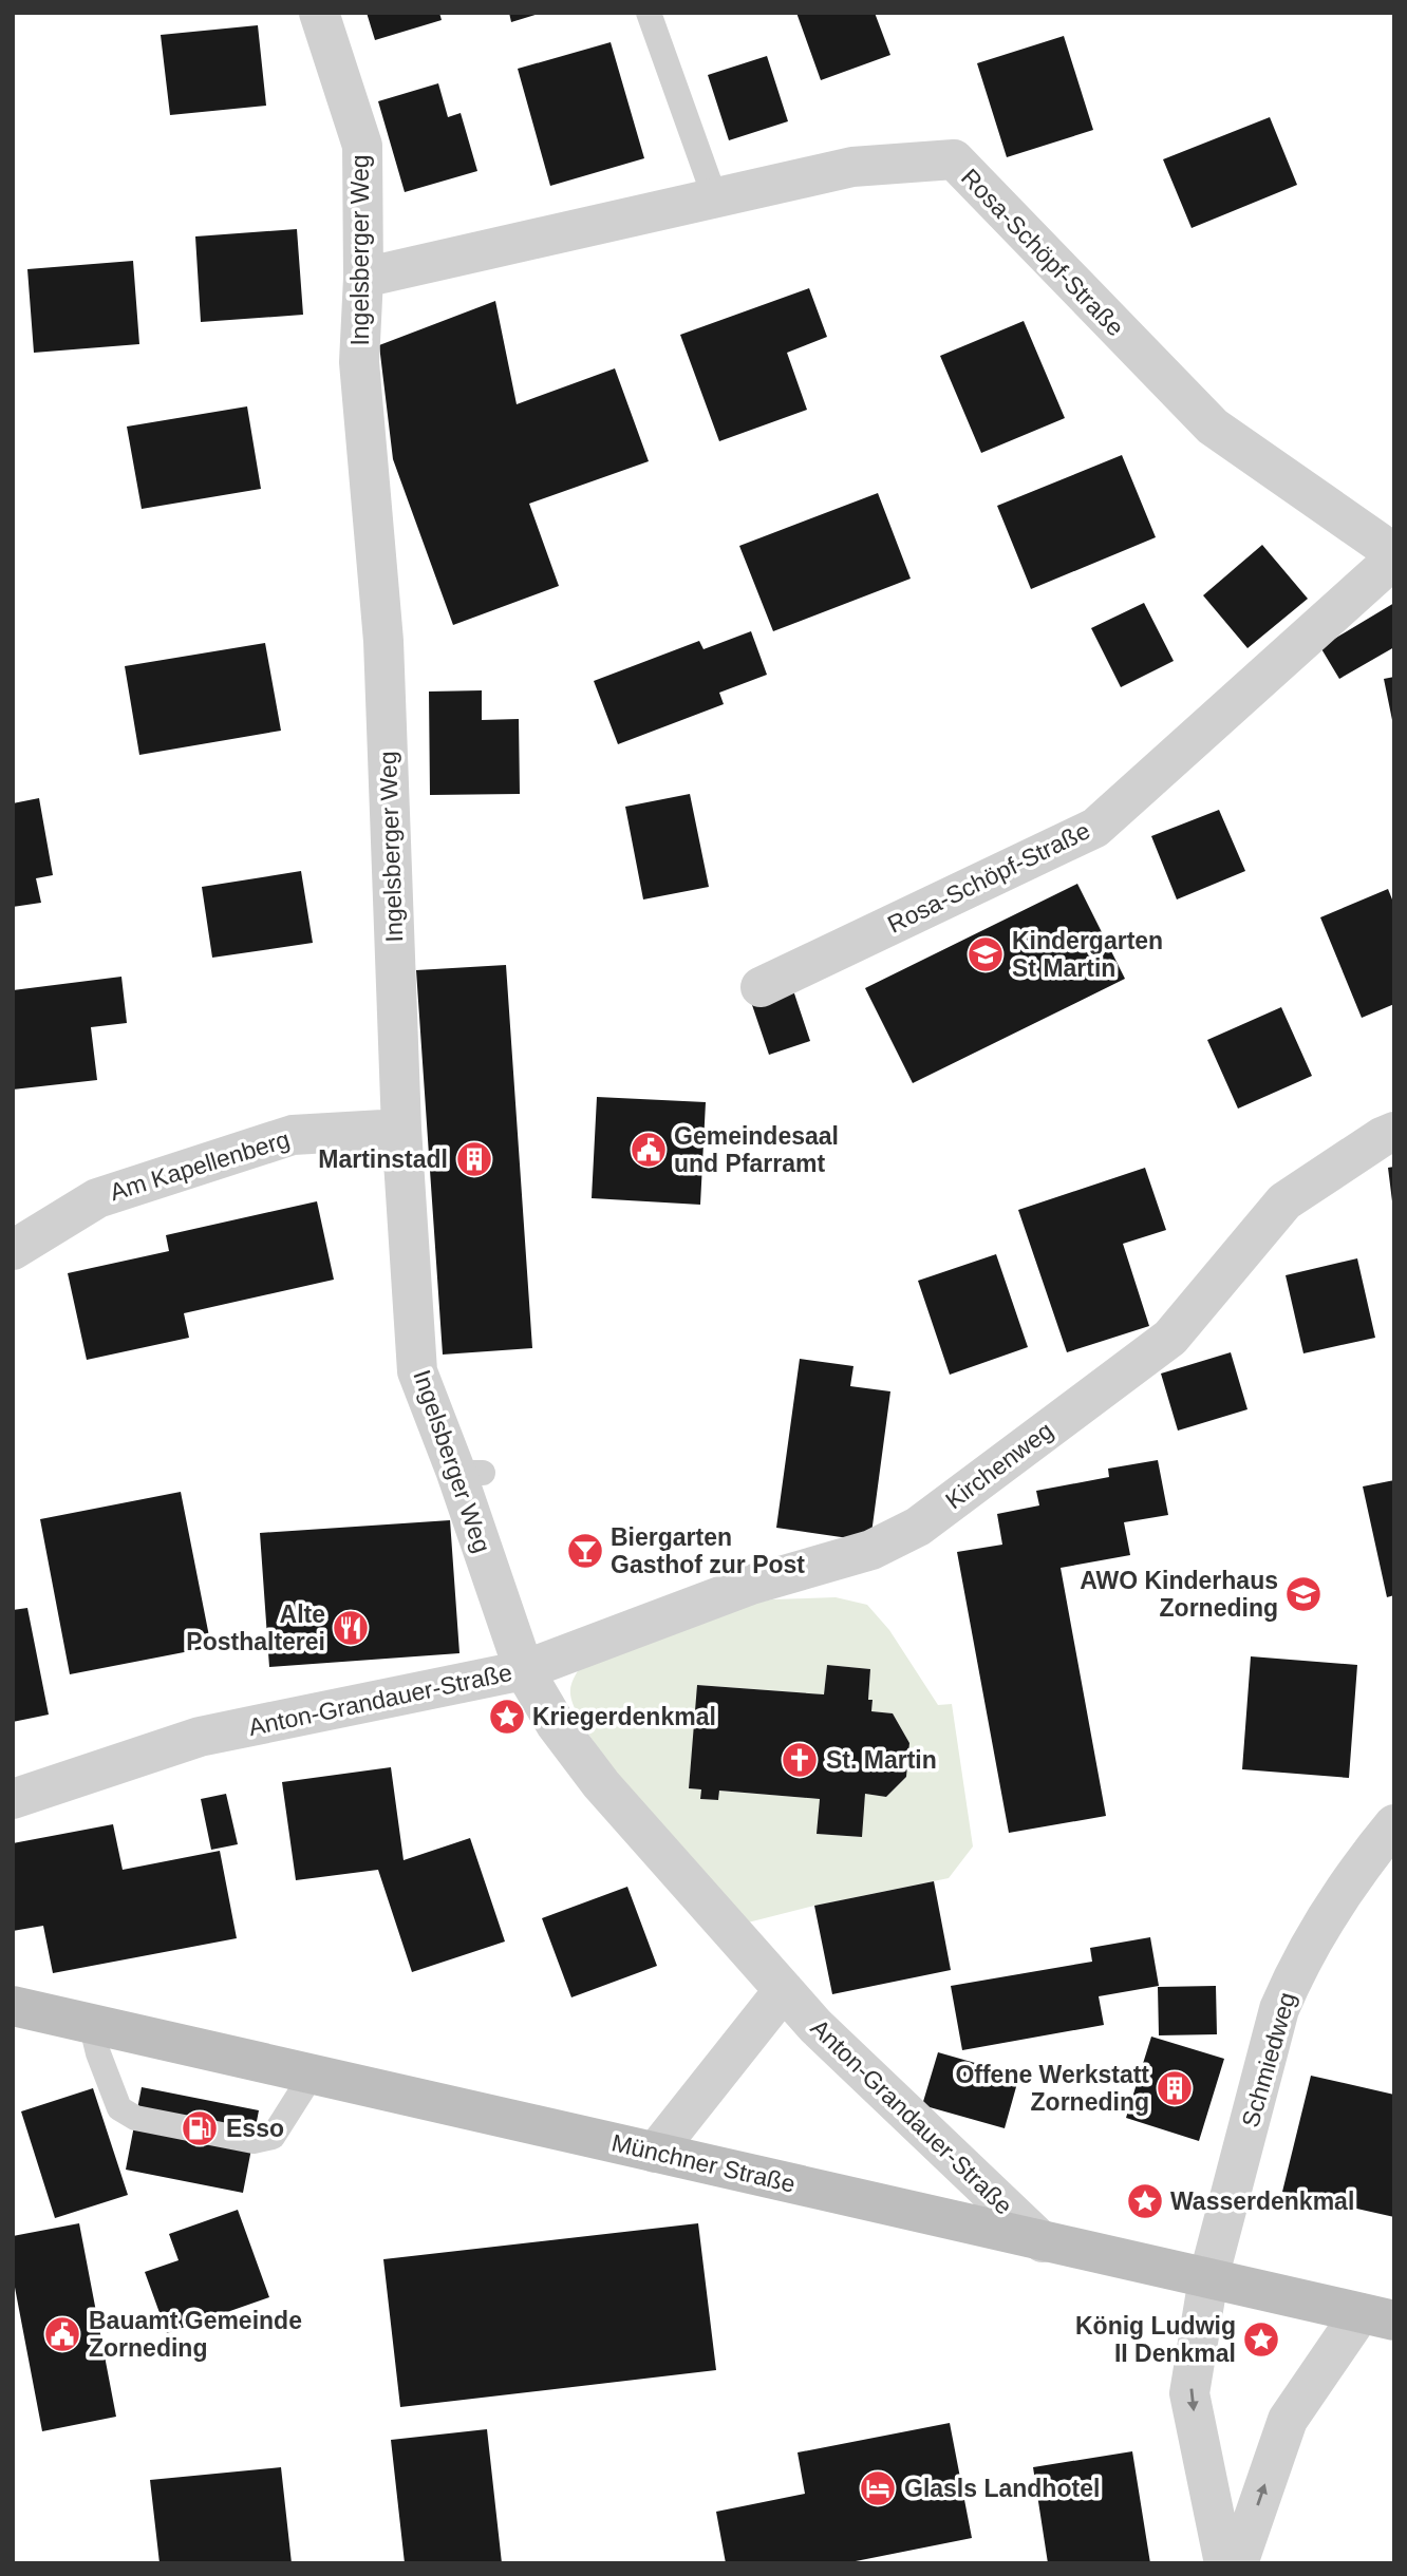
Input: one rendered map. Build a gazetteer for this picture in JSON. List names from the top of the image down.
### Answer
{
  "streets": {
    "street": [
      "Ingelsberger Weg",
      "Rosa-Schöpf-Straße",
      "Am Kapellenberg",
      "Kirchenweg",
      "Anton-Grandauer-Straße",
      "Schmiedweg",
      "Münchner Straße"
    ]
  },
  "crossings": [
    ["Ingelsberger Weg", "Rosa-Schöpf-Straße"],
    ["Ingelsberger Weg", "Am Kapellenberg"],
    ["Ingelsberger Weg", "Kirchenweg"],
    ["Ingelsberger Weg", "Anton-Grandauer-Straße"],
    ["Kirchenweg", "Anton-Grandauer-Straße"],
    ["Anton-Grandauer-Straße", "Münchner Straße"],
    ["Schmiedweg", "Münchner Straße"]
  ],
  "one_way": ["Schmiedweg"],
  "places": {
    "school or university": ["Kindergarten St Martin", "AWO Kinderhaus Zorneding"],
    "public building": ["Gemeindesaal und Pfarramt", "Bauamt Gemeinde Zorneding"],
    "building": ["Martinstadl", "Offene Werkstatt Zorneding"],
    "bar": ["Biergarten Gasthof zur Post"],
    "restaurant": ["Alte Posthalterei"],
    "place": ["Kriegerdenkmal", "Wasserdenkmal", "König Ludwig II Denkmal"],
    "church": ["St. Martin"],
    "fuel station": ["Esso"],
    "hotel": ["Glasls Landhotel"]
  }
}
